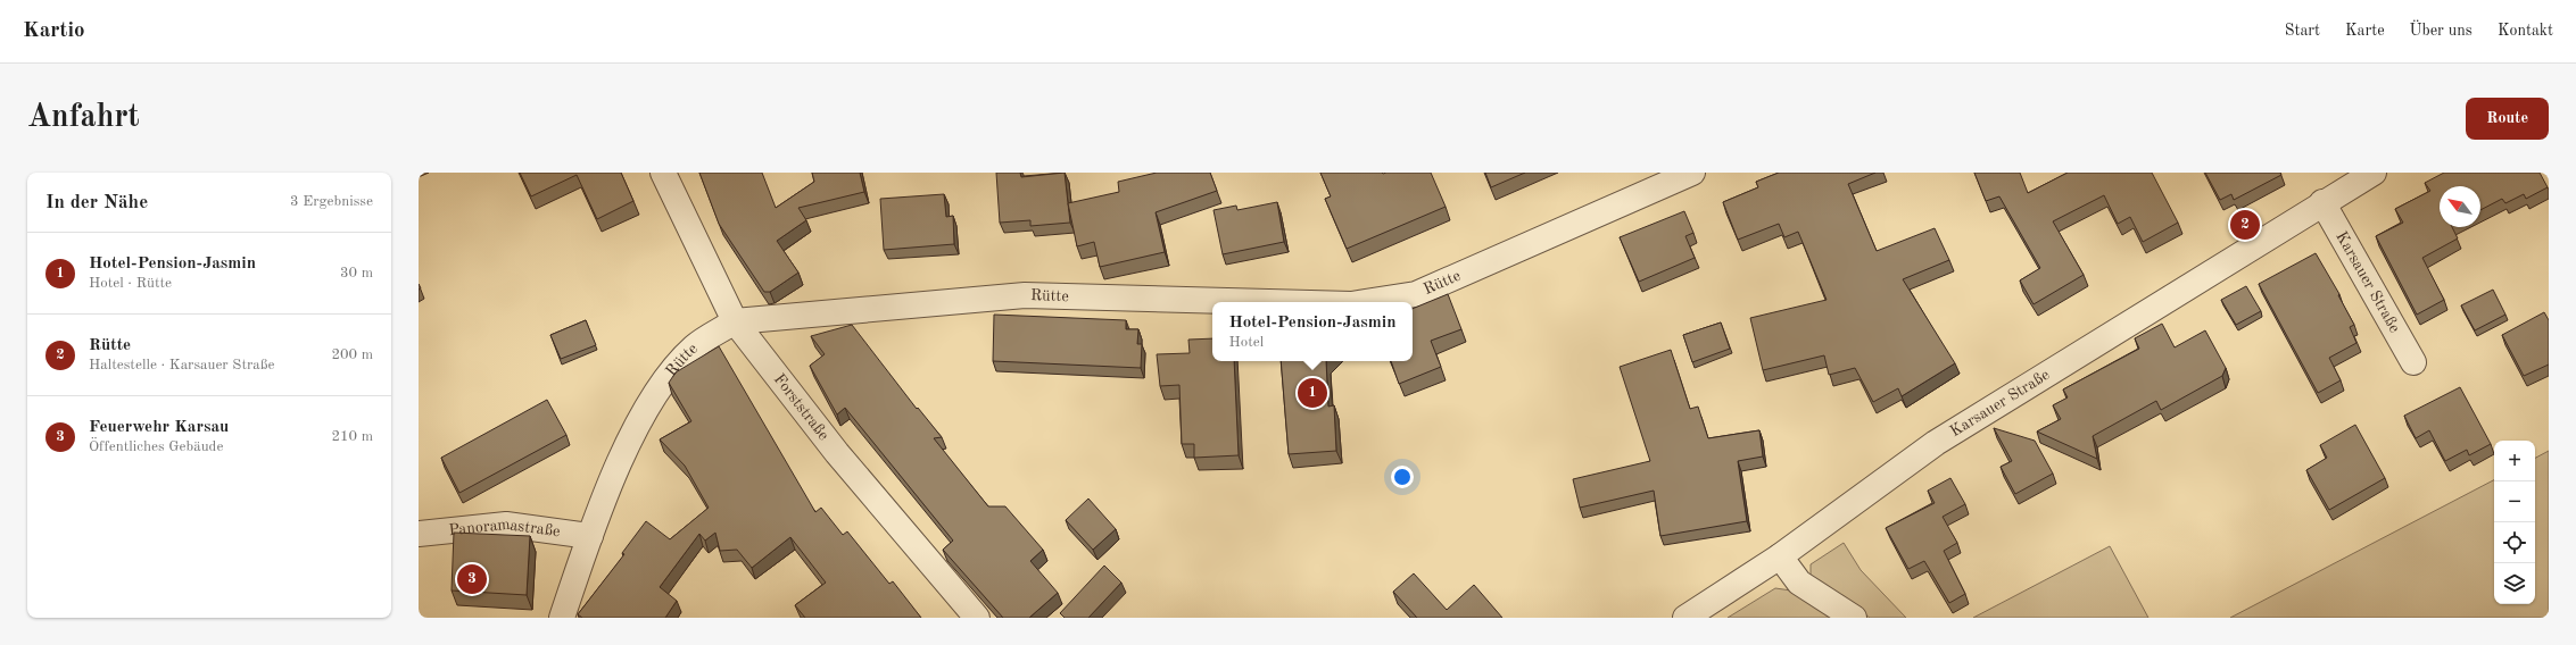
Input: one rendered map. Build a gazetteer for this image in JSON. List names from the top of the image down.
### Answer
{
  "streets": {
    "street": [
      "Rütte",
      "Karsauer Straße",
      "Forststraße",
      "Panoramastraße"
    ]
  },
  "crossings": [
    ["Rütte", "Forststraße"],
    ["Rütte", "Panoramastraße"]
  ],
  "north": "top left",
  "page": {
    "header": "Kartio",
    "nav": [
      "Start",
      "Karte",
      "Über uns",
      "Kontakt"
    ],
    "buttons": "Route",
    "title": "Anfahrt",
    "heading": ["In der Nähe", "3 Ergebnisse"],
    "pins": ["2", "1", "3"],
    "list": [
      {
        "mark": "1",
        "name": "Hotel-Pension-Jasmin",
        "note": "Hotel · Rütte",
        "value": "30 m"
      },
      {
        "mark": "2",
        "name": "Rütte",
        "note": "Haltestelle · Karsauer Straße",
        "value": "200 m"
      },
      {
        "mark": "3",
        "name": "Feuerwehr Karsau",
        "note": "Öffentliches Gebäude",
        "value": "210 m"
      }
    ],
    "popup": ["Hotel-Pension-Jasmin", "Hotel"],
    "map_buttons": ["+", "−"]
  }
}
